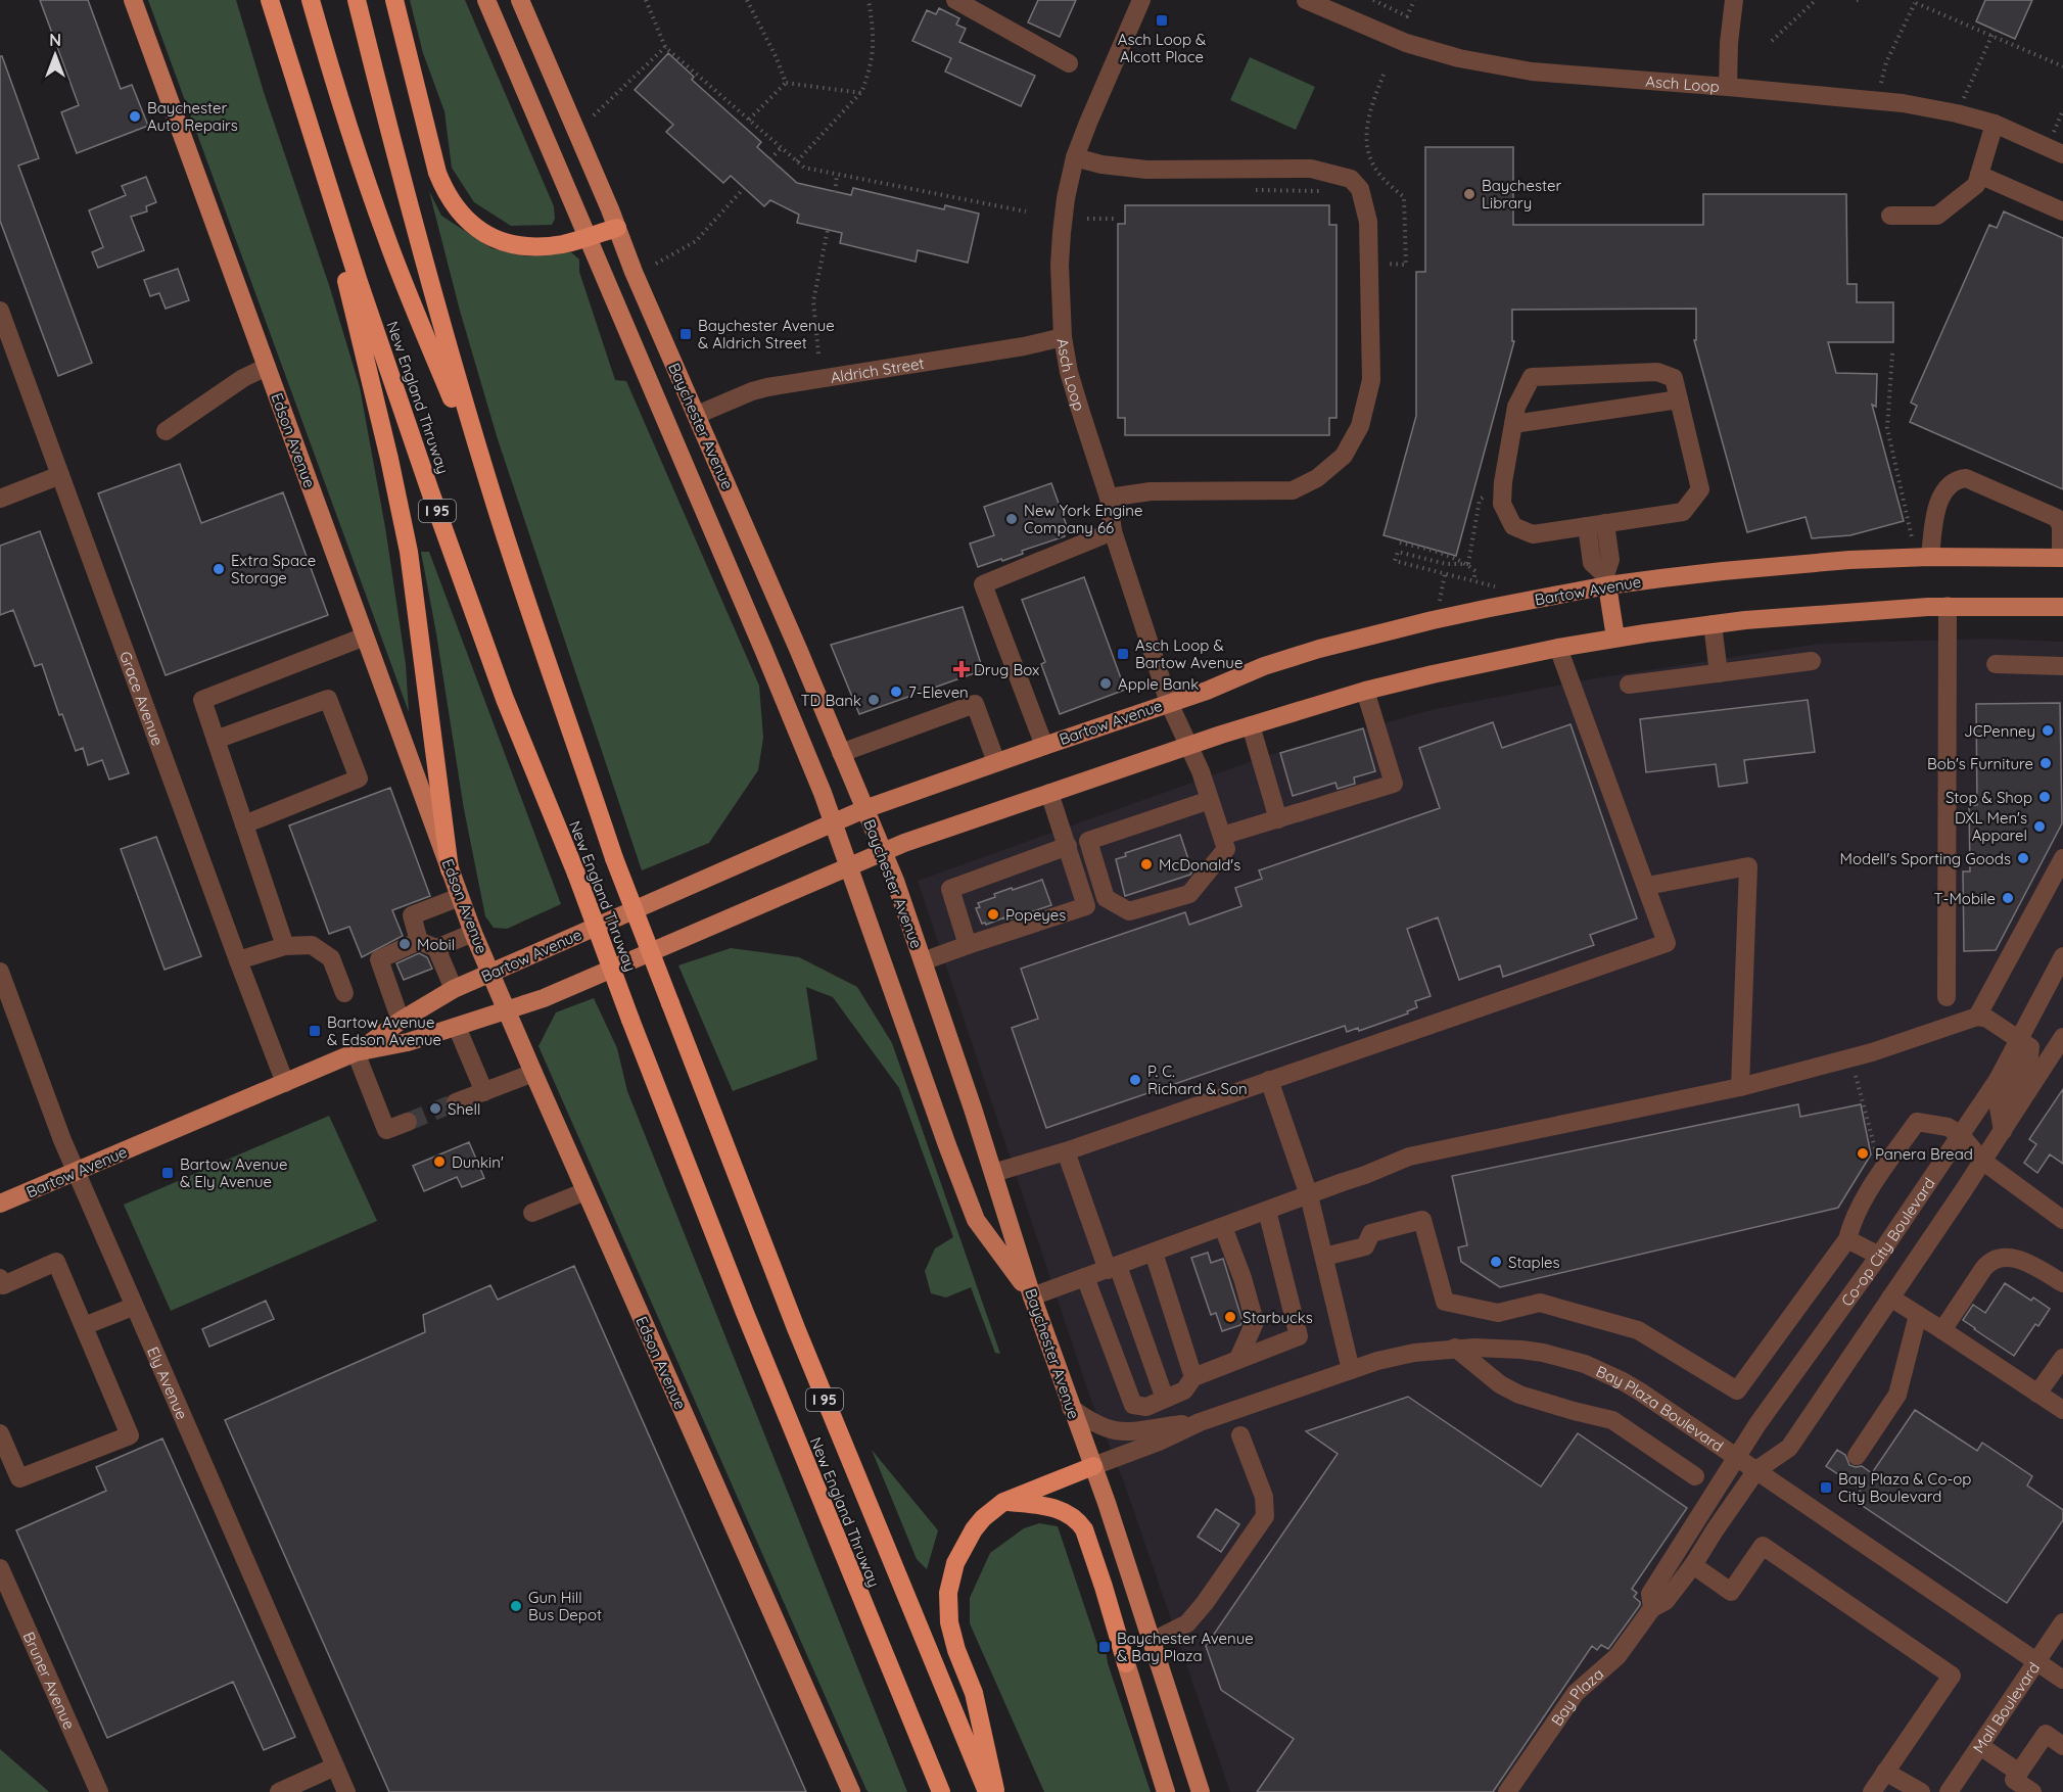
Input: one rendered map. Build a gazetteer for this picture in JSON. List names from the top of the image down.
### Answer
{
  "streets": {
    "highway": ["New England Thruway", "I 95"],
    "main road": ["Baychester Avenue", "Edson Avenue", "Bartow Avenue"],
    "street": [
      "Asch Loop",
      "Aldrich Street",
      "Grace Avenue",
      "Co-op City Boulevard",
      "Ely Avenue",
      "Bay Plaza Boulevard",
      "Bruner Avenue",
      "Bay Plaza",
      "Mall Boulevard"
    ]
  },
  "crossings": [
    ["Asch Loop", "Aldrich Street"],
    ["Asch Loop", "Bartow Avenue"],
    ["Aldrich Street", "Baychester Avenue"],
    ["Baychester Avenue", "Bartow Avenue"],
    ["Baychester Avenue", "Bay Plaza Boulevard"],
    ["Edson Avenue", "Bartow Avenue"],
    ["Bartow Avenue", "Grace Avenue"],
    ["Bartow Avenue", "Ely Avenue"],
    ["Co-op City Boulevard", "Bay Plaza Boulevard"],
    ["Co-op City Boulevard", "Bay Plaza"],
    ["Bay Plaza Boulevard", "Bay Plaza"],
    ["Bay Plaza Boulevard", "Mall Boulevard"]
  ],
  "places": {
    "transit": [
      "Asch Loop & Alcott Place",
      "Baychester Avenue & Aldrich Street",
      "Asch Loop & Bartow Avenue",
      "Bartow Avenue & Edson Avenue",
      "Bartow Avenue & Ely Avenue",
      "Bay Plaza & Co-op City Boulevard",
      "Baychester Avenue & Bay Plaza"
    ],
    "other": [
      "Baychester Auto Repairs",
      "Baychester Library",
      "New York Engine Company 66",
      "Extra Space Storage",
      "Apple Bank",
      "7-Eleven",
      "TD Bank",
      "JCPenney",
      "Bob's Furniture",
      "Stop & Shop",
      "DXL Men's Apparel",
      "Modell's Sporting Goods",
      "McDonald's",
      "T-Mobile",
      "Popeyes",
      "Mobil",
      "P. C. Richard & Son",
      "Shell",
      "Panera Bread",
      "Dunkin'",
      "Staples",
      "Starbucks",
      "Gun Hill Bus Depot"
    ],
    "health": ["Drug Box"]
  },
  "north": "top"
}
